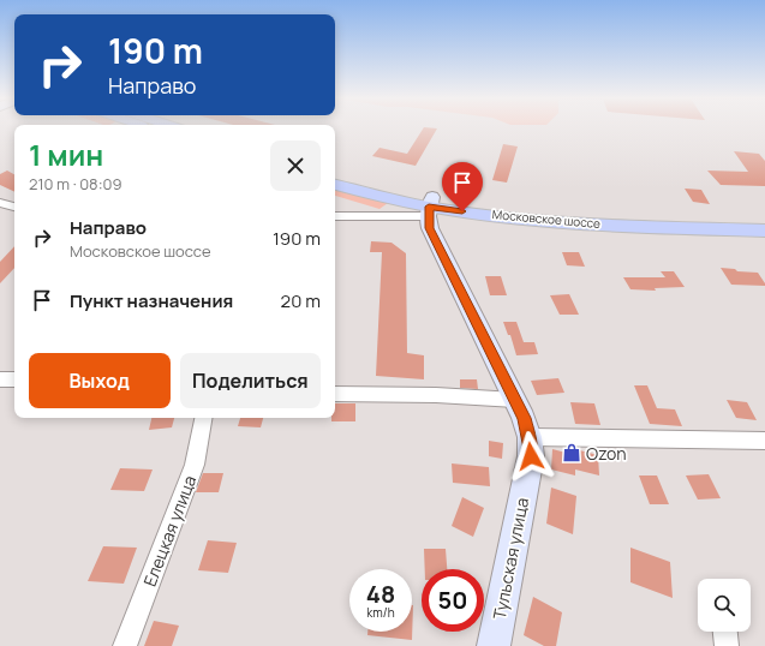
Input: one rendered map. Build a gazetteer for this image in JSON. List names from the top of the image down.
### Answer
{
  "streets": {
    "main road": ["Московское шоссе", "Тульская улица"],
    "street": ["Елецкая улица"]
  },
  "crossings": [
    ["Московское шоссе", "Тульская улица"]
  ],
  "places": {
    "shop": ["Ozon"]
  },
  "page": {
    "turn": ["190 m", "Направо"],
    "heading": ["1 мин", "210 m · 08:09"],
    "list": [
      {
        "name": "Направо",
        "note": "Московское шоссе",
        "value": "190 m"
      },
      {
        "name": "Пункт назначения",
        "value": "20 m"
      }
    ],
    "buttons": ["Выход", "Поделиться"],
    "speed": "48 km/h",
    "limit": "50"
  }
}
